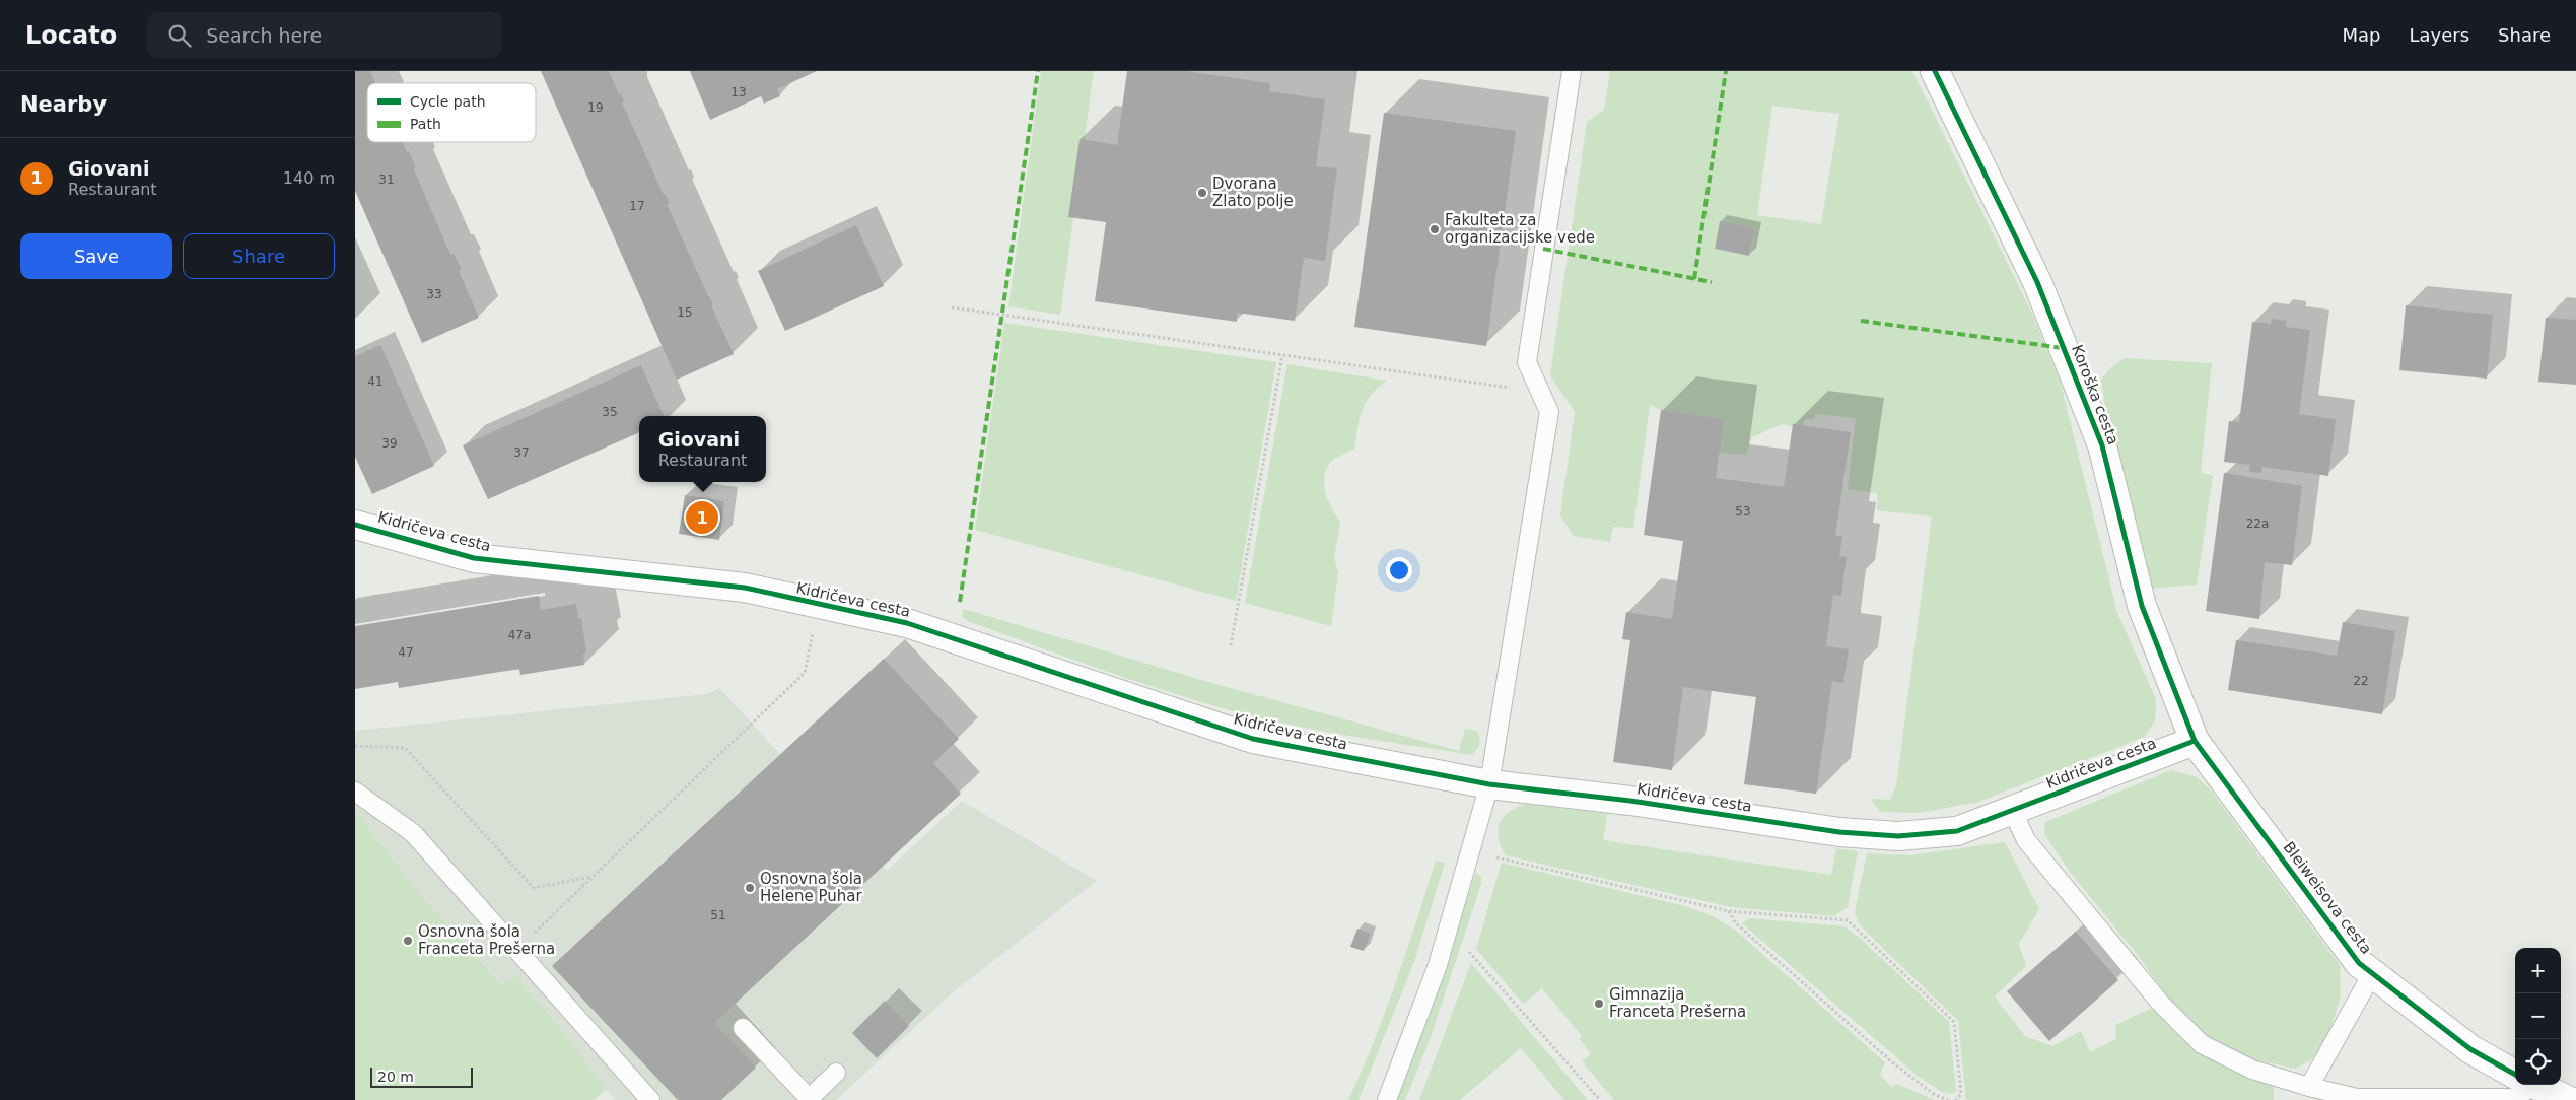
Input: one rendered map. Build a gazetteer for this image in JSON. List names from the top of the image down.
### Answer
{
  "streets": {
    "street": ["Koroška cesta", "Kidričeva cesta", "Bleiweisova cesta"]
  },
  "crossings": [
    ["Koroška cesta", "Kidričeva cesta"],
    ["Koroška cesta", "Bleiweisova cesta"],
    ["Kidričeva cesta", "Bleiweisova cesta"]
  ],
  "places": [
    "Dvorana Zlato polje",
    "Fakulteta za organizacijske vede",
    "Osnovna šola Helene Puhar",
    "Osnovna šola Franceta Prešerna",
    "Gimnazija Franceta Prešerna"
  ],
  "house_numbers": [
    "13",
    "19",
    "31",
    "17",
    "33",
    "15",
    "41",
    "35",
    "39",
    "37",
    "53",
    "22a",
    "47a",
    "47",
    "22",
    "51"
  ],
  "legend": ["Cycle path", "Path"],
  "scale_bar": "20 m",
  "page": {
    "header": "Locato",
    "search": "Search here",
    "nav": ["Map", "Layers", "Share"],
    "heading": "Nearby",
    "list": [
      {
        "mark": "1",
        "name": "Giovani",
        "note": "Restaurant",
        "value": "140 m"
      }
    ],
    "buttons": ["Save", "Share"],
    "popup": ["Giovani", "Restaurant"],
    "pins": "1",
    "map_buttons": ["+", "−"],
    "scale": "20 m"
  }
}
